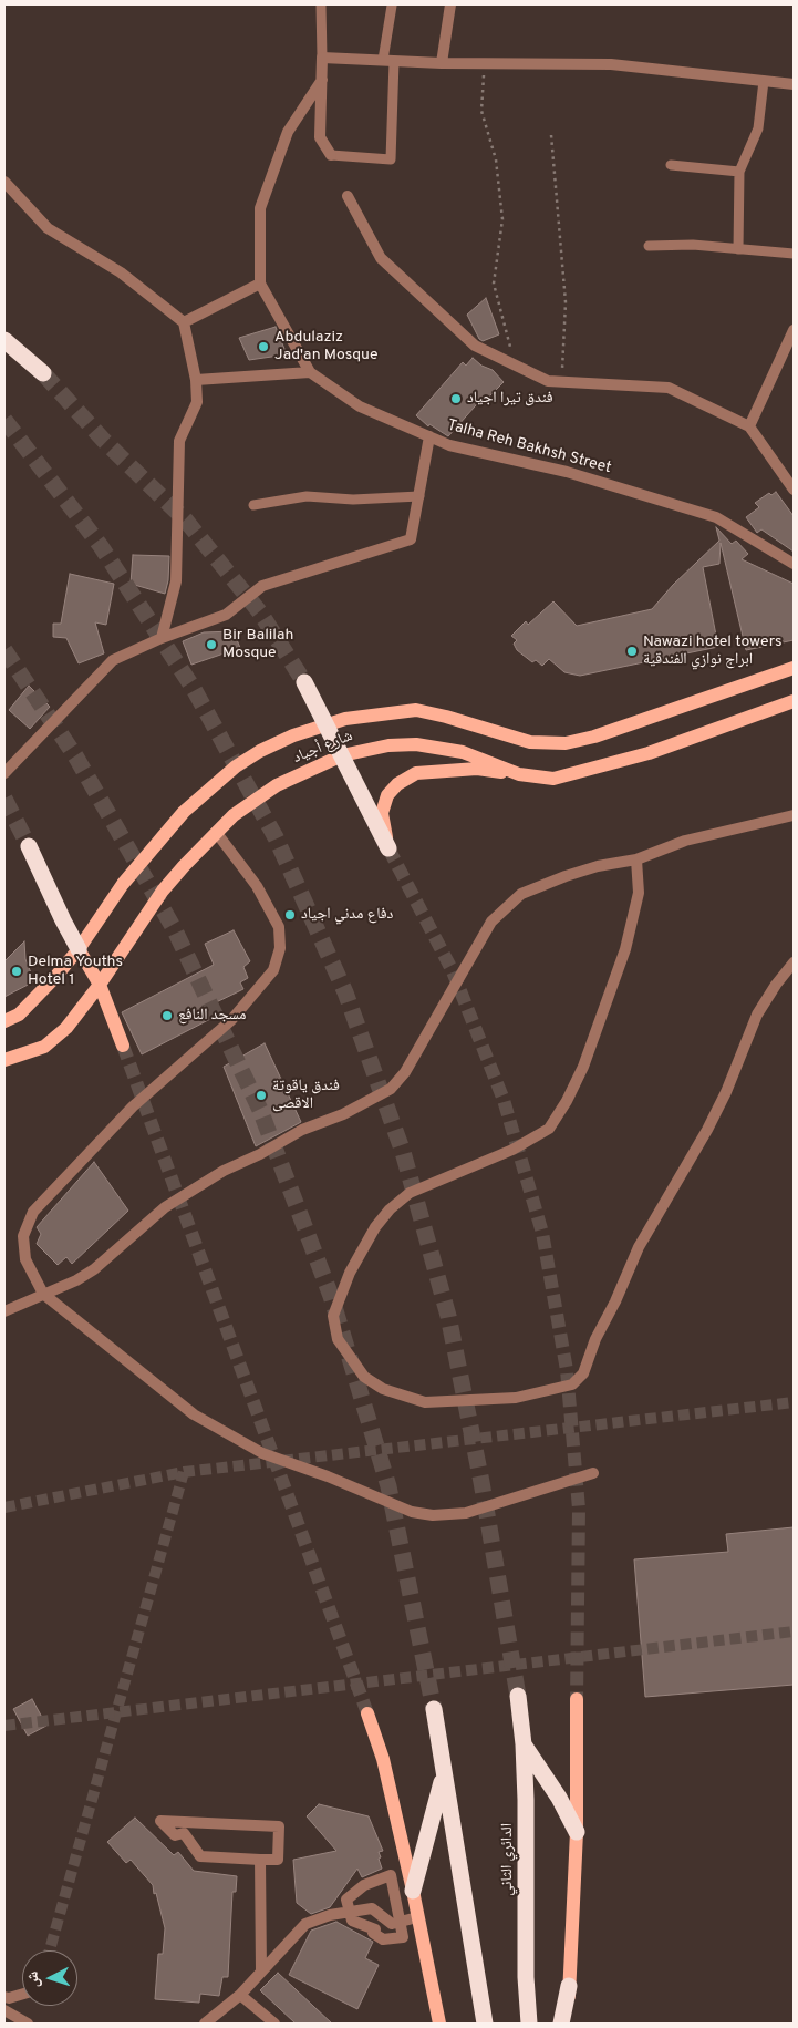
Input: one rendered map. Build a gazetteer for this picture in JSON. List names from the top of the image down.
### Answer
{
  "streets": {
    "highway": ["الدائري الثاني"],
    "main road": ["شارع أجياد"],
    "street": ["Talha Reh Bakhsh Street"]
  },
  "places": [
    "Abdulaziz Jad'an Mosque",
    "فندق تيرا اجياد",
    "Bir Balilah Mosque",
    "Nawazi hotel towers ابراج نوازي الفندقية",
    "دفاع مدني اجياد",
    "Delma Youths Hotel 1",
    "مسجد النافع",
    "فندق ياقوتة الاقصى"
  ],
  "north": "left"
}
